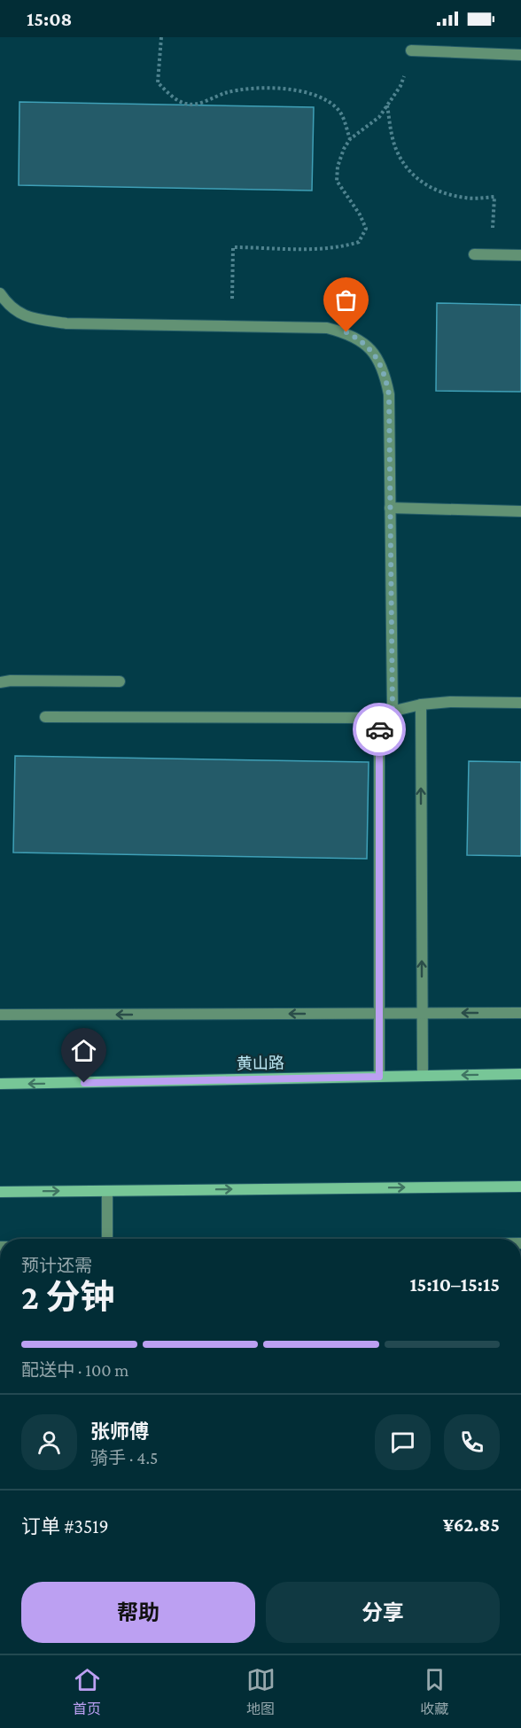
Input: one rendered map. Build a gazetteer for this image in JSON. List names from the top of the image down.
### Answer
{
  "streets": {
    "main road": ["黄山路"]
  },
  "one_way": ["黄山路"],
  "page": {
    "status": "15:08",
    "heading": ["2 分钟", "预计还需", "15:10–15:15"],
    "panel": [
      "张师傅",
      "骑手 · 4.5",
      "订单 #3519",
      "¥62.85"
    ],
    "bar": "配送中 · 100 m",
    "buttons": ["帮助", "分享"],
    "tabs": ["首页", "地图", "收藏"]
  }
}
